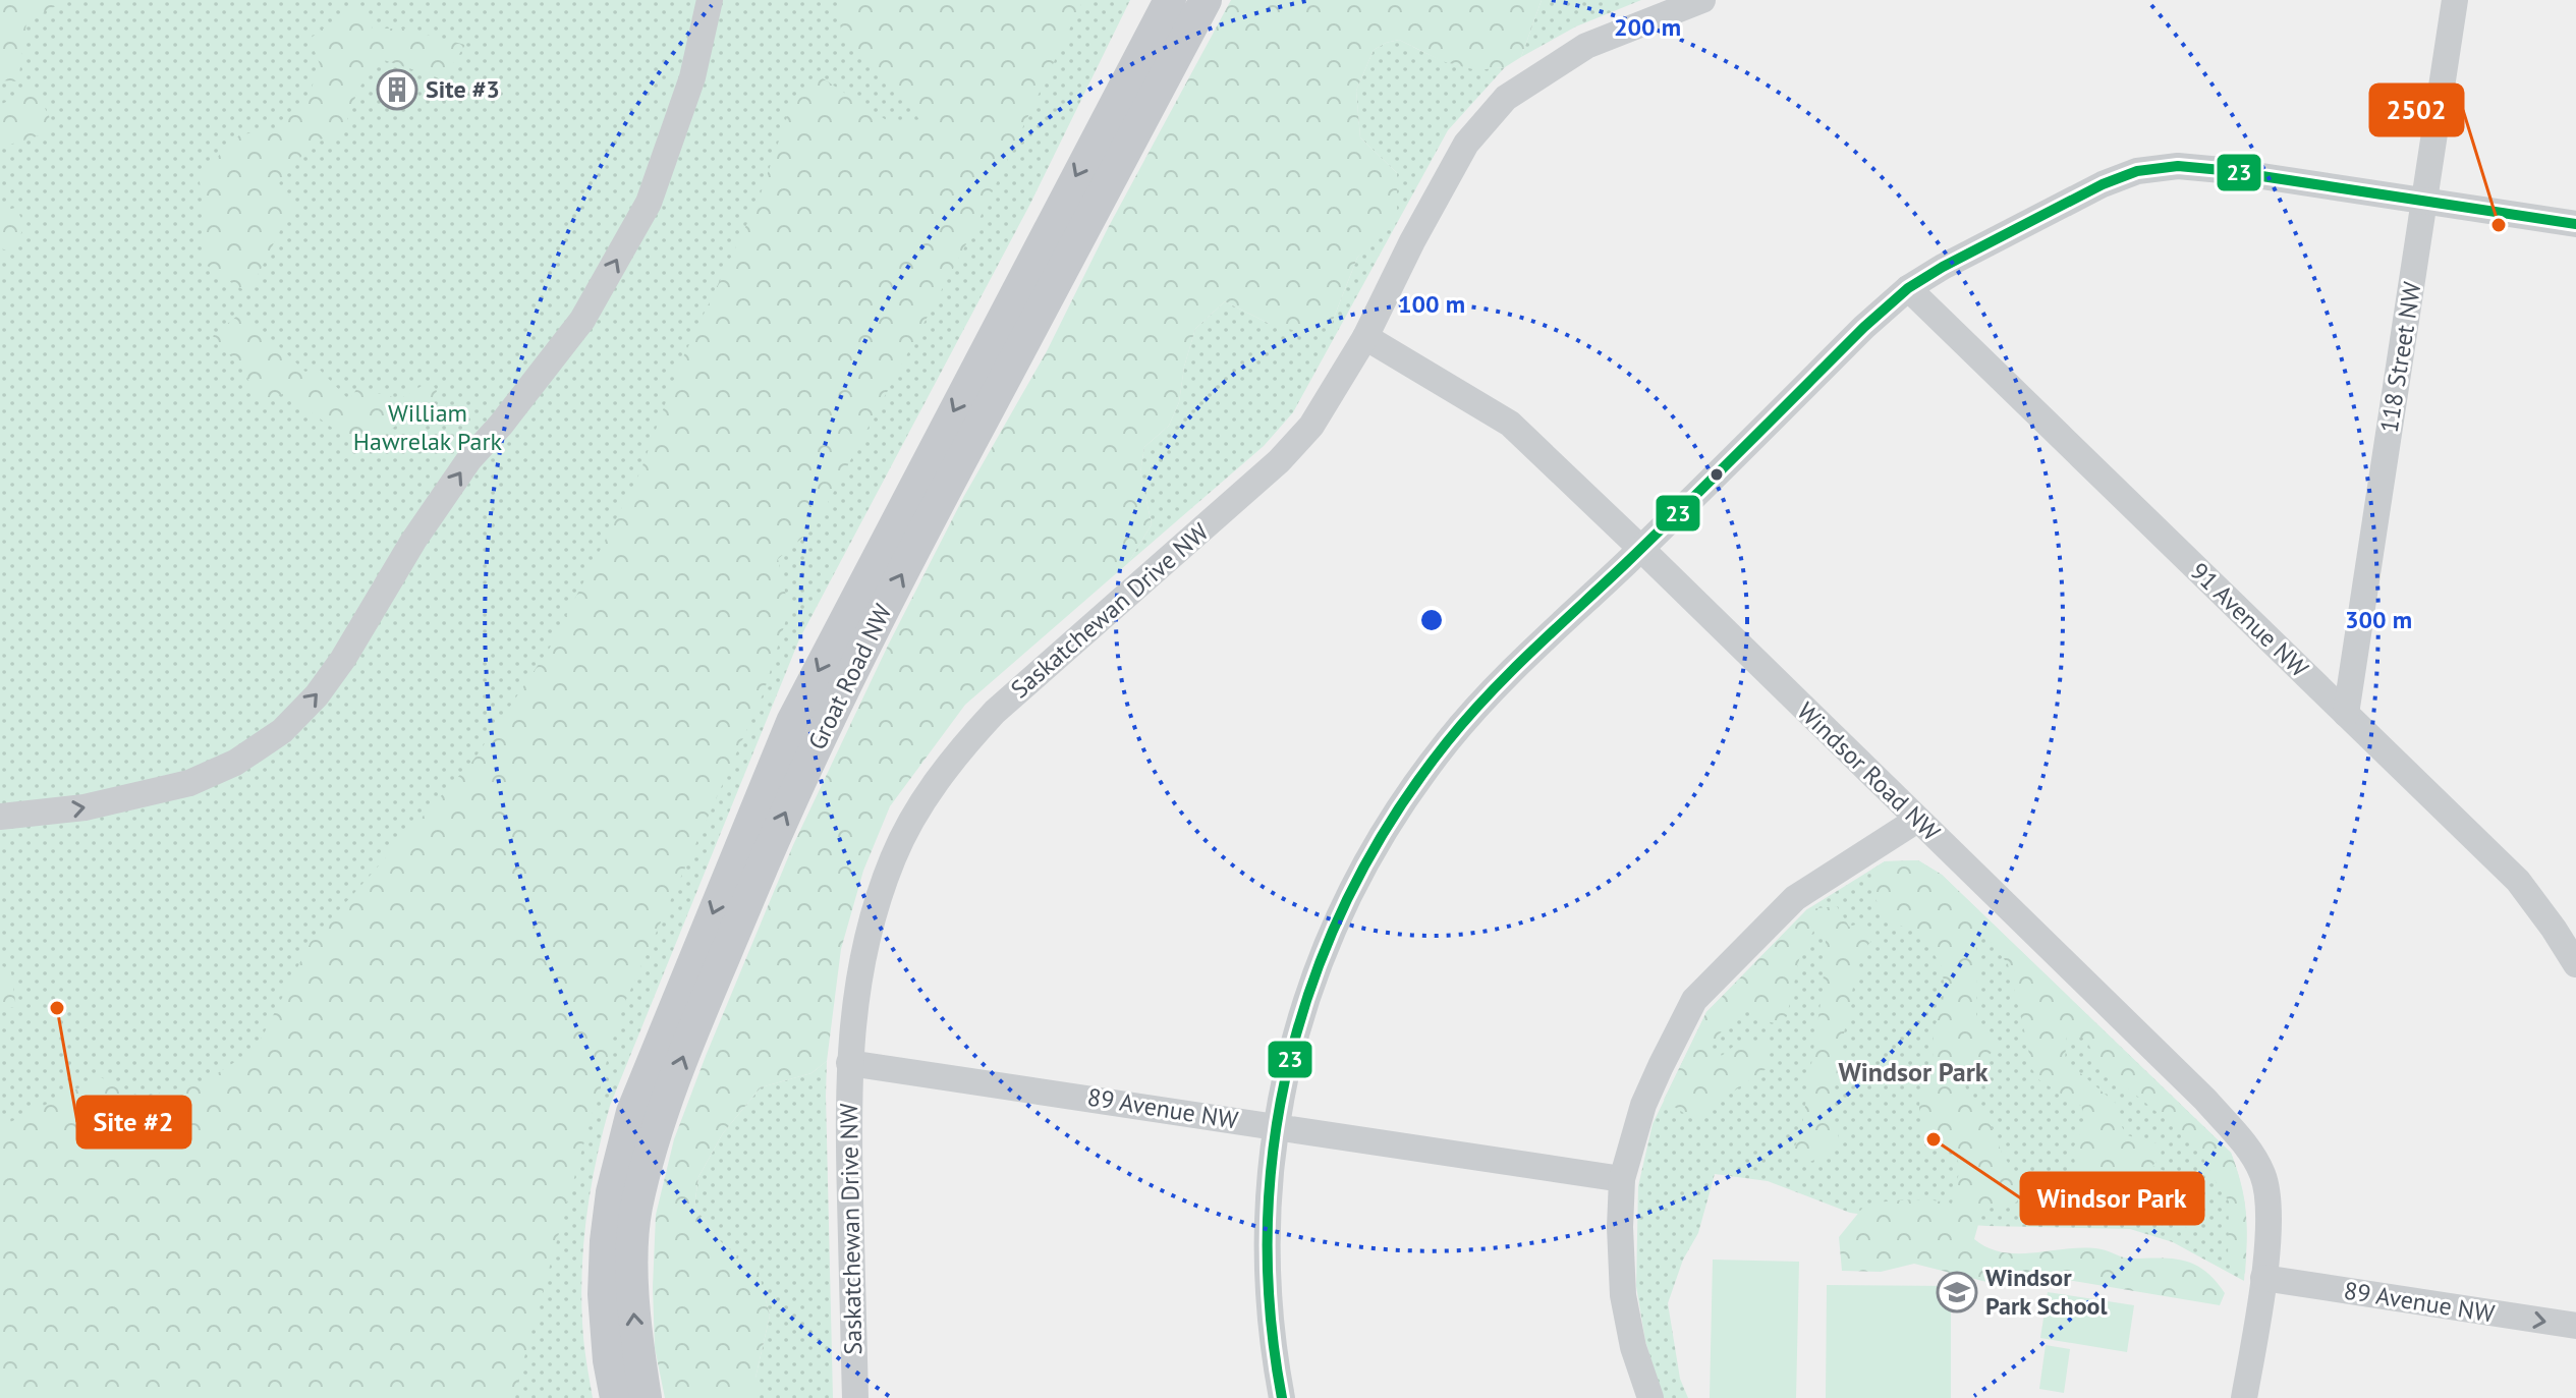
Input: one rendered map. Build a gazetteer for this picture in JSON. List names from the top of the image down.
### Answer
{
  "streets": {
    "main road": ["Groat Road NW"],
    "street": [
      "118 Street NW",
      "Saskatchewan Drive NW",
      "91 Avenue NW",
      "Windsor Road NW",
      "89 Avenue NW"
    ]
  },
  "crossings": [
    ["118 Street NW", "91 Avenue NW"],
    ["Saskatchewan Drive NW", "Windsor Road NW"],
    ["Saskatchewan Drive NW", "89 Avenue NW"],
    ["Windsor Road NW", "89 Avenue NW"]
  ],
  "districts": ["Windsor Park"],
  "parks": ["William Hawrelak Park"],
  "places": {
    "building": ["Site #3"],
    "other": ["2502", "Site #2", "Windsor Park"],
    "school or university": ["Windsor Park School"]
  },
  "lines": ["transit line 23"],
  "rings": ["200 m", "100 m", "300 m"]
}
